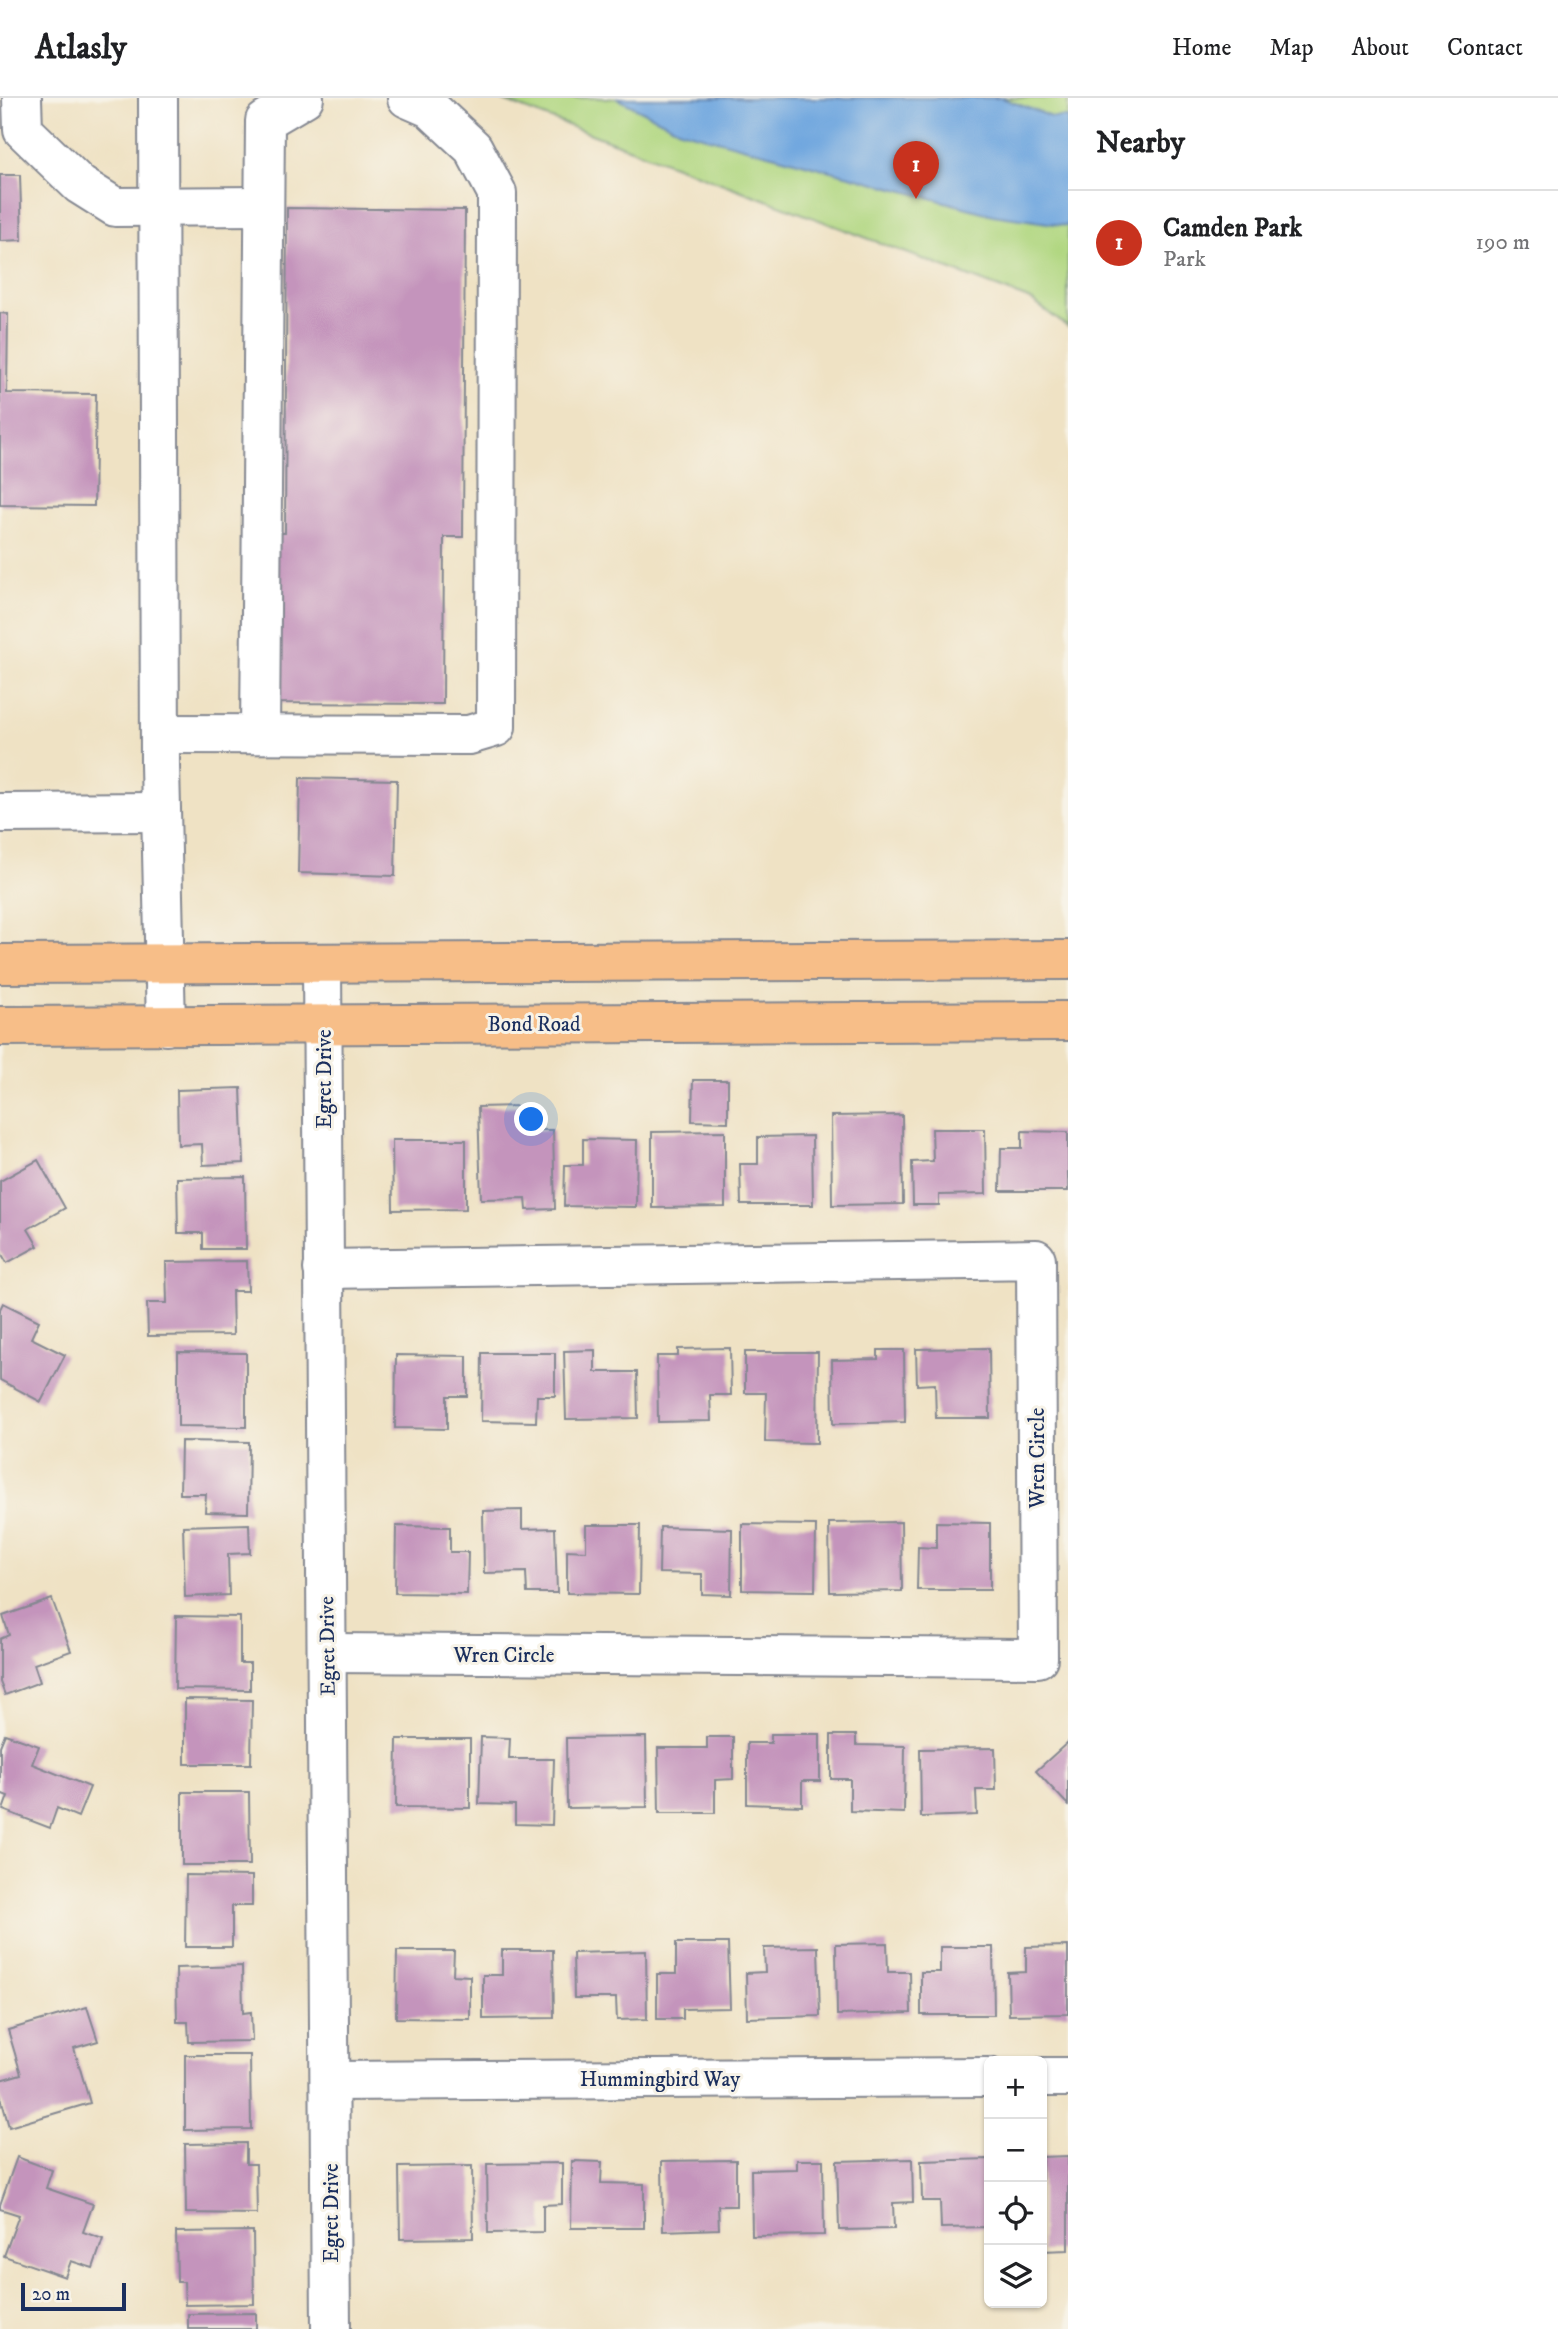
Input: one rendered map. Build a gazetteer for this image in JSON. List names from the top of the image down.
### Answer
{
  "streets": {
    "main road": ["Bond Road"],
    "street": ["Egret Drive", "Wren Circle", "Hummingbird Way"]
  },
  "crossings": [
    ["Bond Road", "Egret Drive"],
    ["Egret Drive", "Wren Circle"],
    ["Egret Drive", "Hummingbird Way"]
  ],
  "scale_bar": "20 m",
  "page": {
    "header": "Atlasly",
    "nav": [
      "Home",
      "Map",
      "About",
      "Contact"
    ],
    "heading": "Nearby",
    "pins": "1",
    "list": [
      {
        "mark": "1",
        "name": "Camden Park",
        "note": "Park",
        "value": "190 m"
      }
    ],
    "map_buttons": ["+", "−"],
    "scale": "20 m"
  }
}
